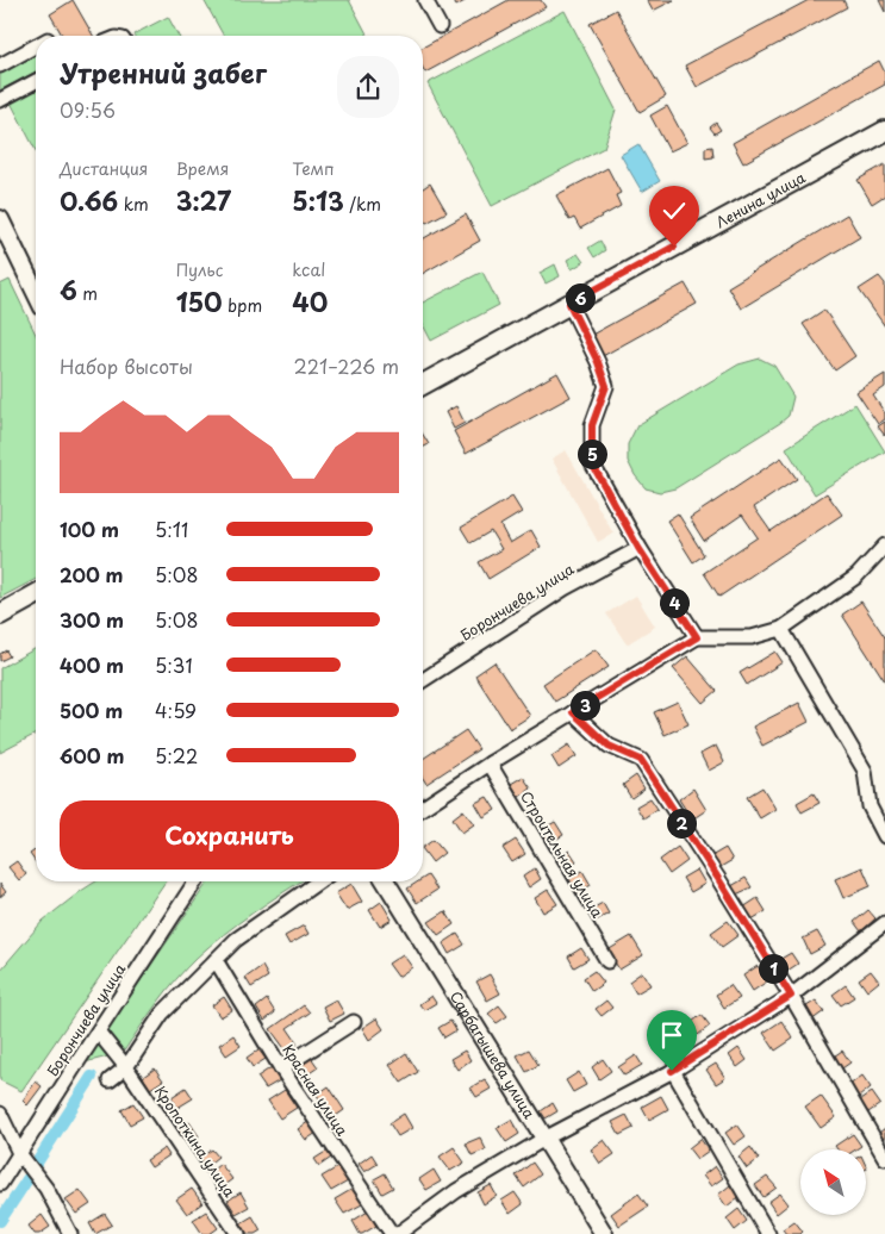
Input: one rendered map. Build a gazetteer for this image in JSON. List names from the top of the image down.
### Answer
{
  "streets": {
    "main road": ["Ленина улица"],
    "street": [
      "Борончиева улица",
      "Строительная улица",
      "Сарбагышева улица",
      "Красная улица",
      "Кропоткина улица"
    ]
  },
  "crossings": [
    ["Борончиева улица", "Кропоткина улица"]
  ],
  "north": "top left",
  "page": {
    "heading": ["Утренний забег", "09:56"],
    "stats": [
      ["Дистанция", "0.66 km"],
      ["Время", "3:27"],
      ["Темп", "5:13 /km"],
      ["6 m"],
      ["Пульс", "150 bpm"],
      ["kcal", "40"]
    ],
    "pins": [
      "6",
      "5",
      "4",
      "3",
      "2",
      "1"
    ],
    "chart": ["Набор высоты", "221–226 m"],
    "list": [
      {
        "name": "100 m",
        "note": "5:11"
      },
      {
        "name": "200 m",
        "note": "5:08"
      },
      {
        "name": "300 m",
        "note": "5:08"
      },
      {
        "name": "400 m",
        "note": "5:31"
      },
      {
        "name": "500 m",
        "note": "4:59"
      },
      {
        "name": "600 m",
        "note": "5:22"
      }
    ],
    "buttons": "Сохранить"
  }
}
